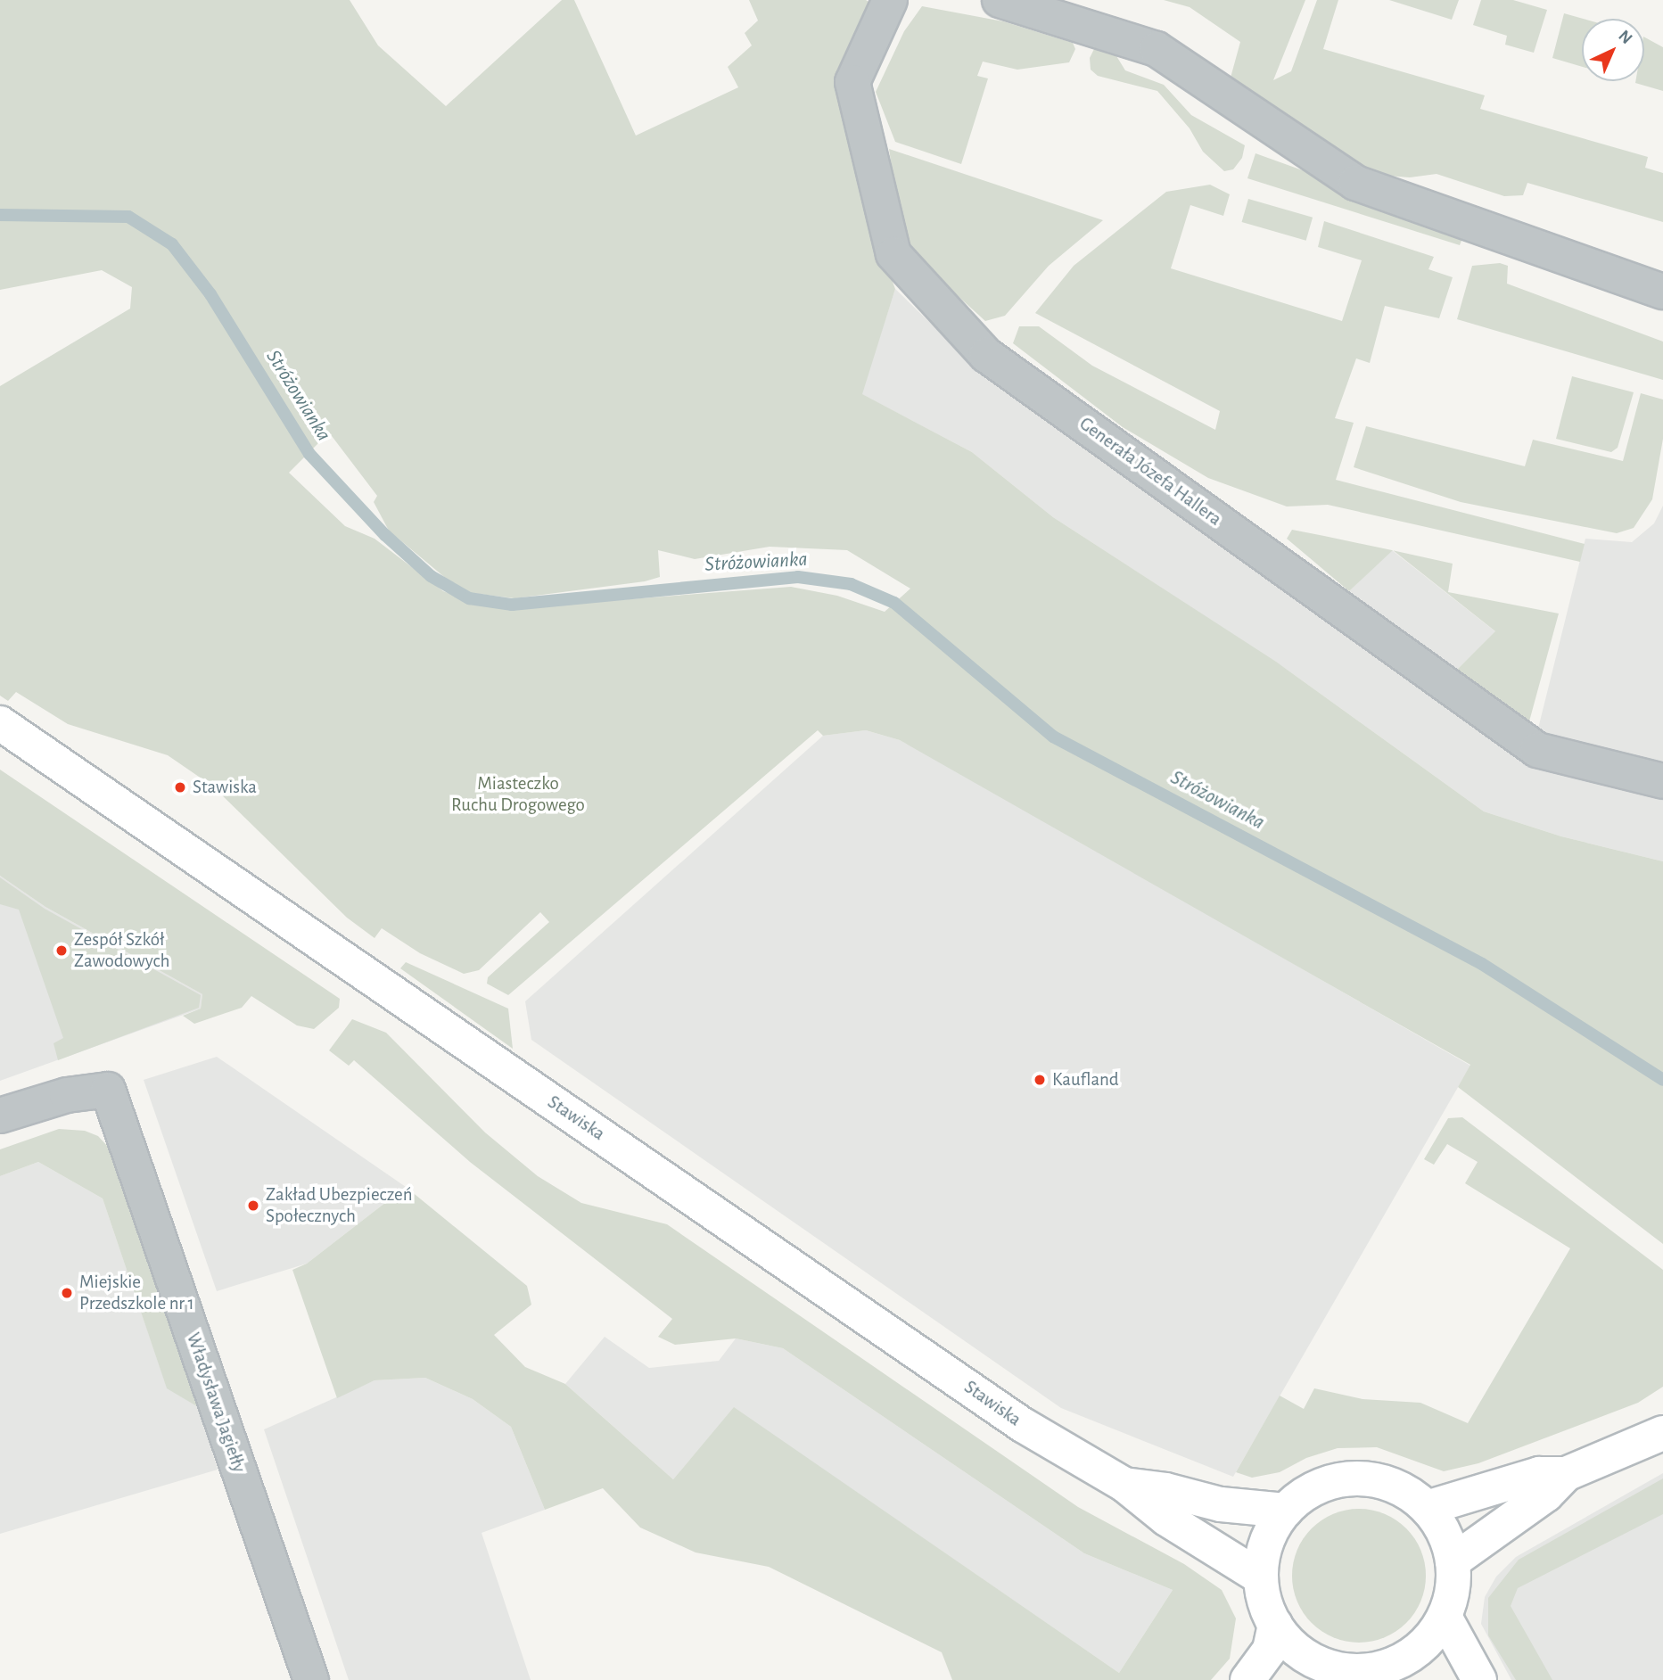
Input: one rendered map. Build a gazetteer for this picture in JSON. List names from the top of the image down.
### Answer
{
  "streets": {
    "main road": ["Stawiska"],
    "street": ["Generała Józefa Hallera", "Władysława Jagiełły"]
  },
  "water": ["Stróżowianka"],
  "parks": ["Miasteczko Ruchu Drogowego"],
  "places": [
    "Stawiska",
    "Zespół Szkół Zawodowych",
    "Kaufland",
    "Zakład Ubezpieczeń Społecznych",
    "Miejskie Przedszkole nr 1"
  ],
  "north": "top right"
}
